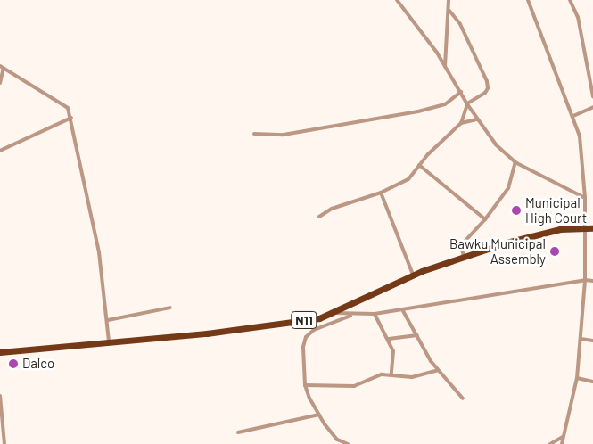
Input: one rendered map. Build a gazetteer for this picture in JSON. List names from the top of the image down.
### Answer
{
  "streets": {
    "highway": ["N11"]
  },
  "places": ["Municipal High Court", "Bawku Municipal Assembly", "Dalco"]
}
